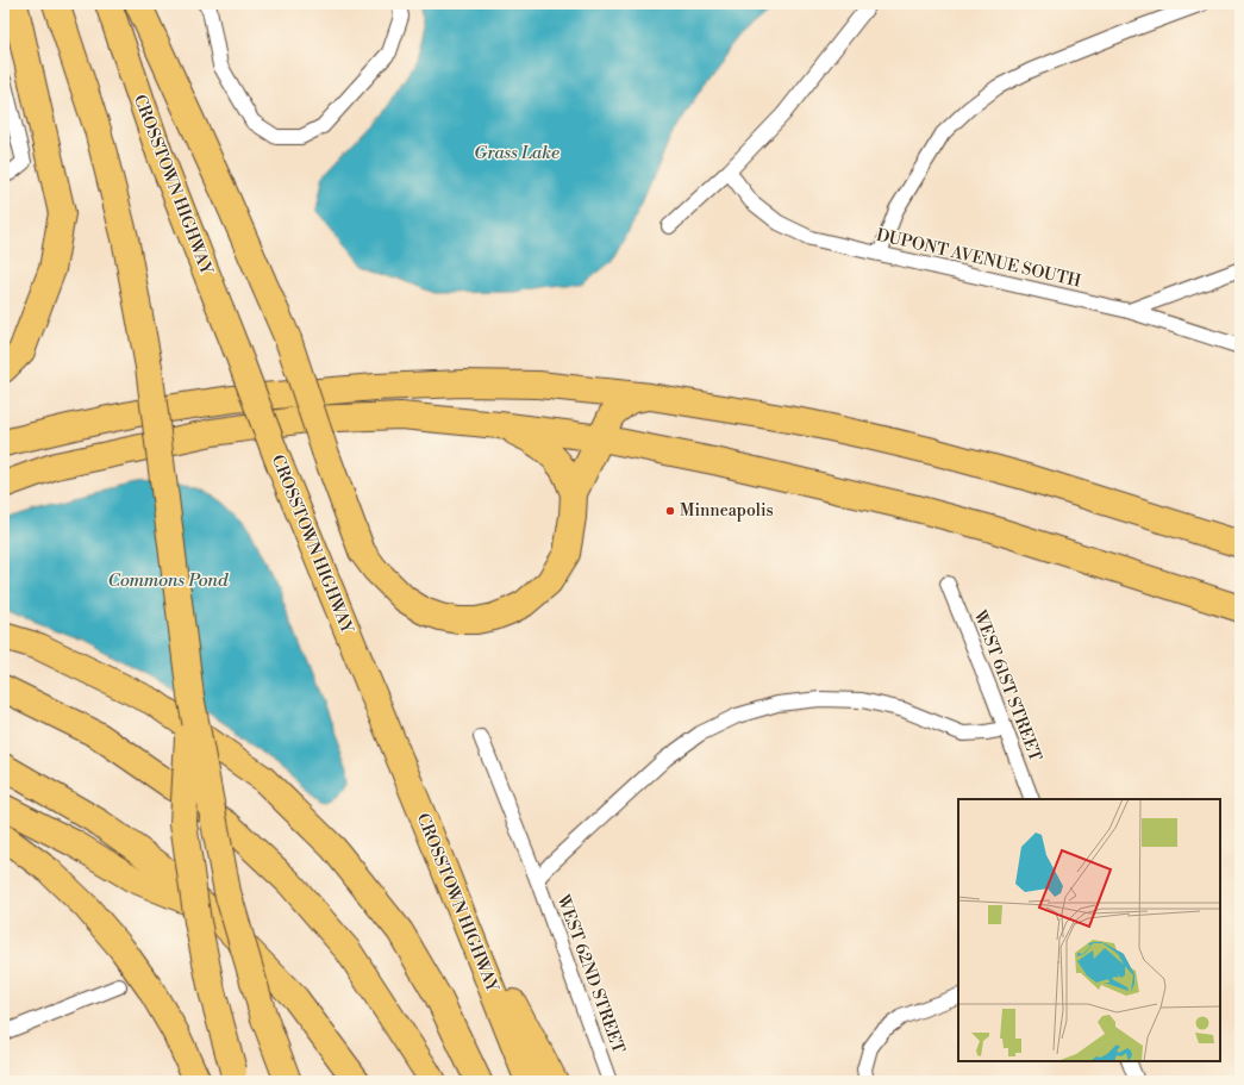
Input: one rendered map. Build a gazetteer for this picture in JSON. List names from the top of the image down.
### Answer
{
  "streets": {
    "highway": ["CROSSTOWN HIGHWAY"],
    "street": ["DUPONT AVENUE SOUTH", "WEST 61ST STREET", "WEST 62ND STREET"]
  },
  "water": ["Grass Lake", "Commons Pond"],
  "places": ["Minneapolis"]
}
